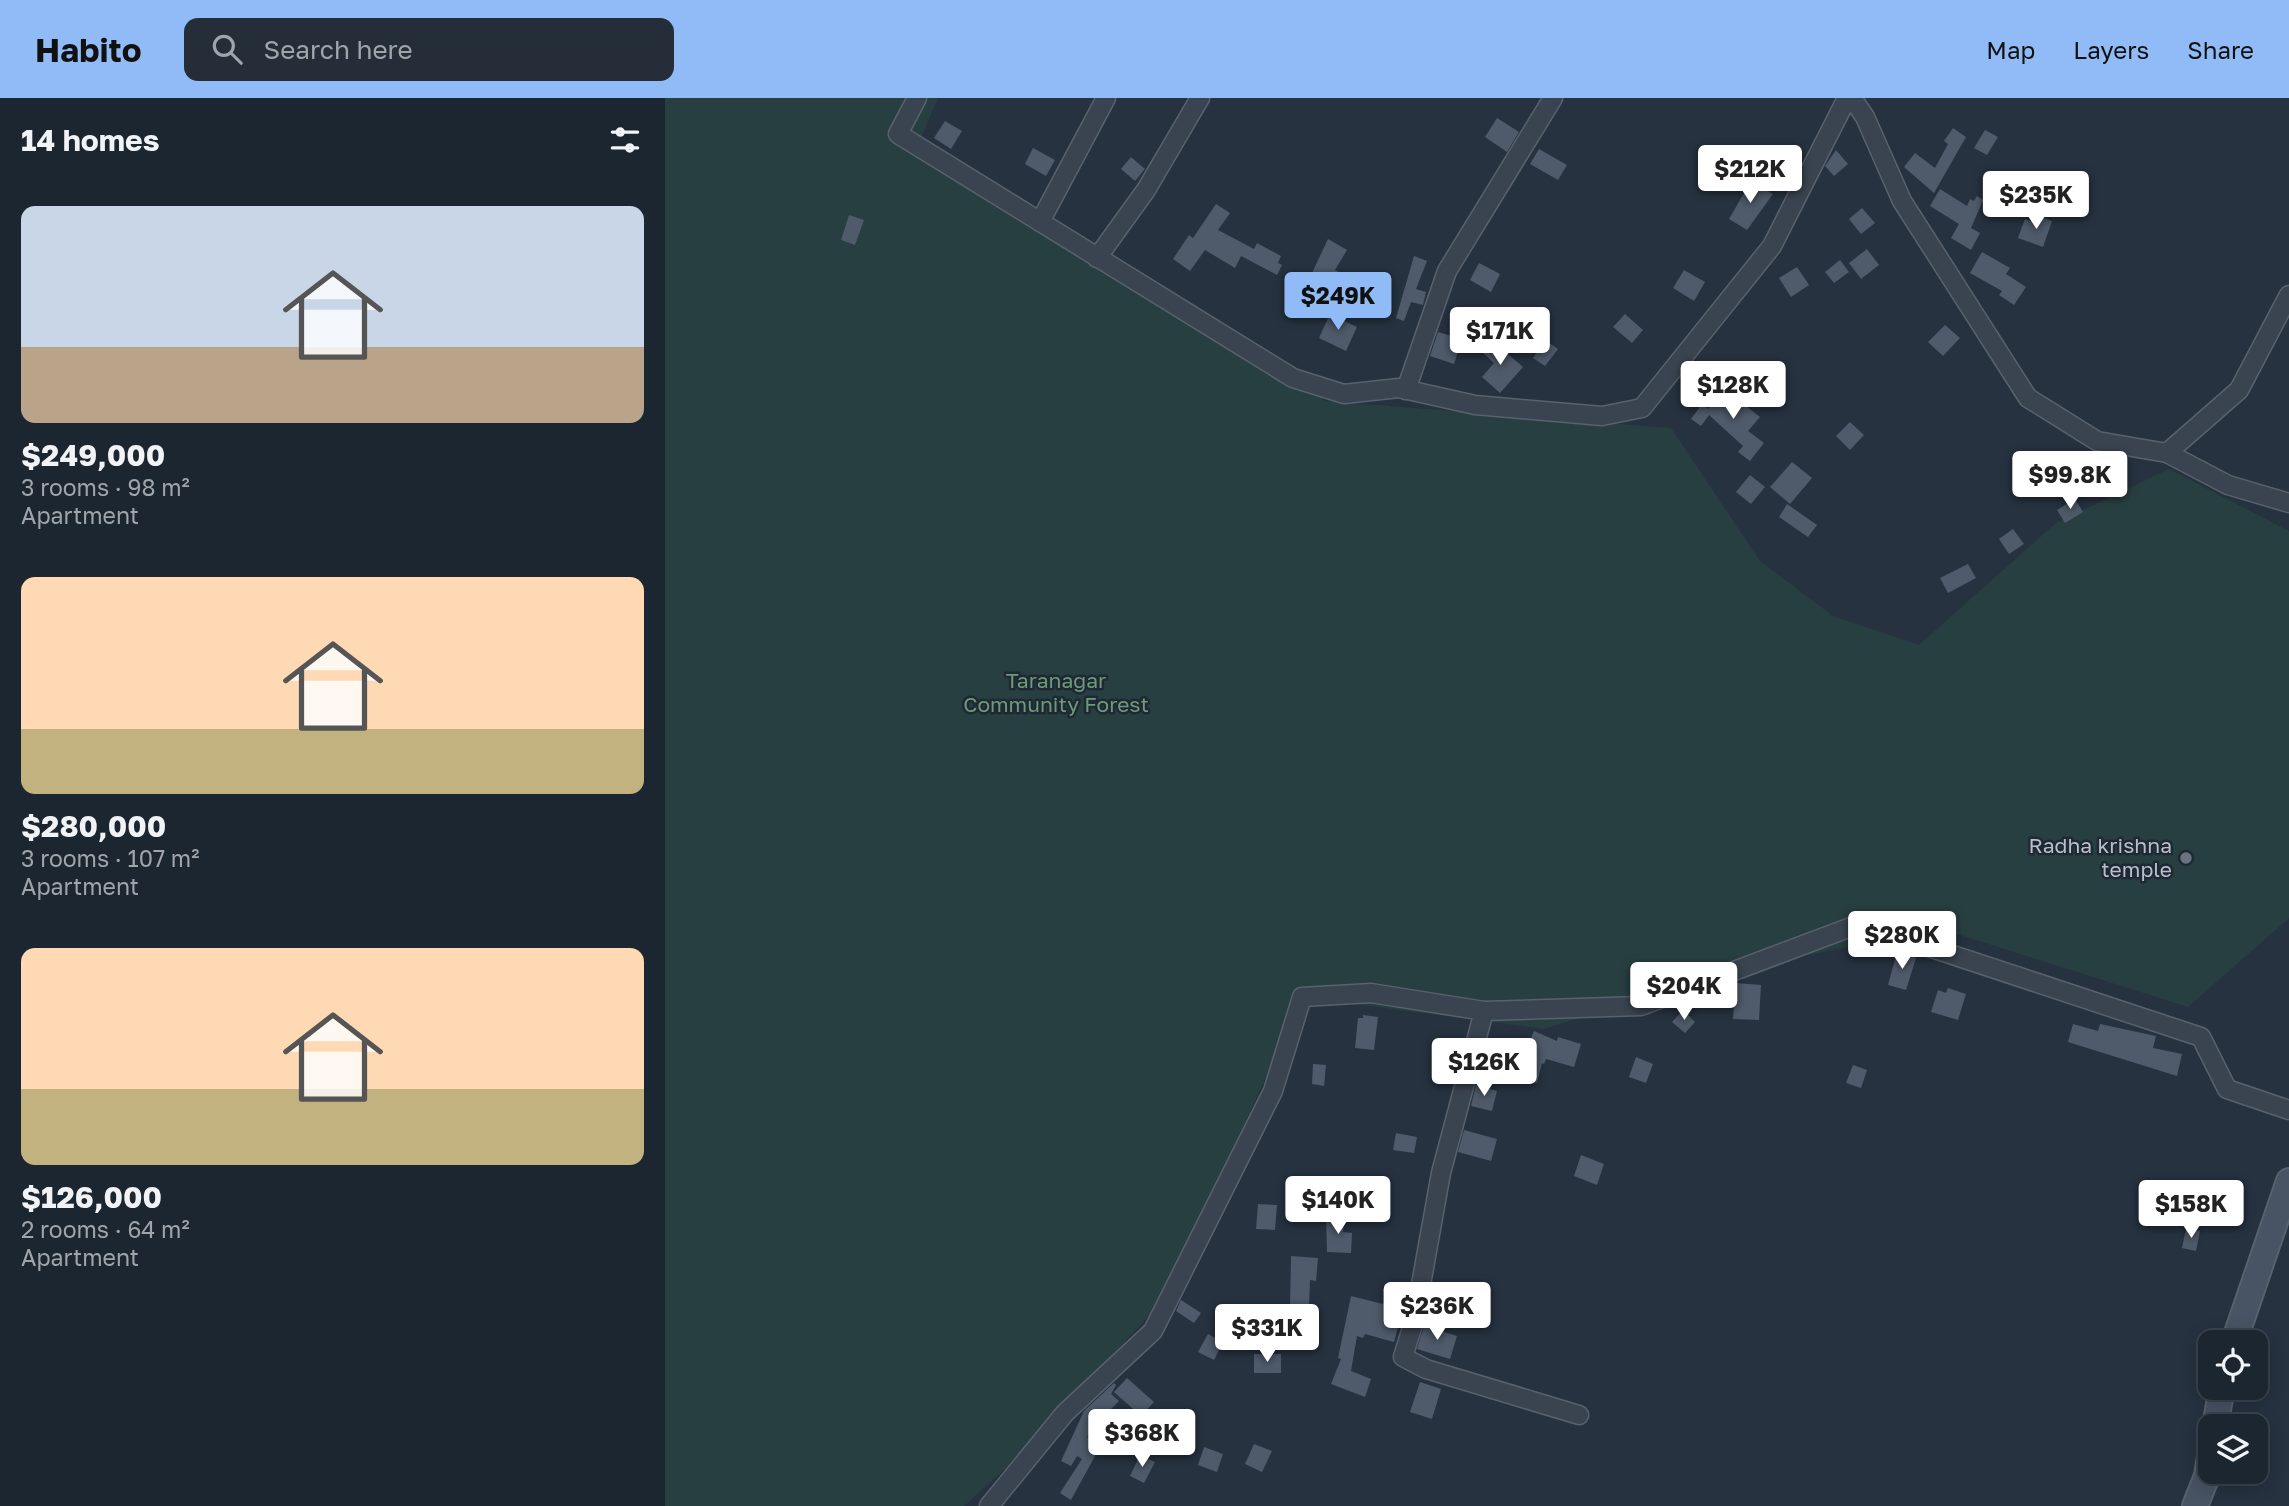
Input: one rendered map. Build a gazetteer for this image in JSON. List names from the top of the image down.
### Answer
{
  "parks": ["Taranagar Community Forest"],
  "places": ["Radha krishna temple"],
  "page": {
    "header": "Habito",
    "search": "Search here",
    "nav": ["Map", "Layers", "Share"],
    "heading": "14 homes",
    "price": [
      "$212K",
      "$235K",
      "$249K",
      "$171K",
      "$128K",
      "$99.8K",
      "$280K",
      "$204K",
      "$126K",
      "$140K",
      "$158K",
      "$236K",
      "$331K",
      "$368K"
    ],
    "list": [
      {
        "name": "$249,000",
        "note": "3 rooms · 98 m² · Apartment"
      },
      {
        "name": "$280,000",
        "note": "3 rooms · 107 m² · Apartment"
      },
      {
        "name": "$126,000",
        "note": "2 rooms · 64 m² · Apartment"
      }
    ]
  }
}
